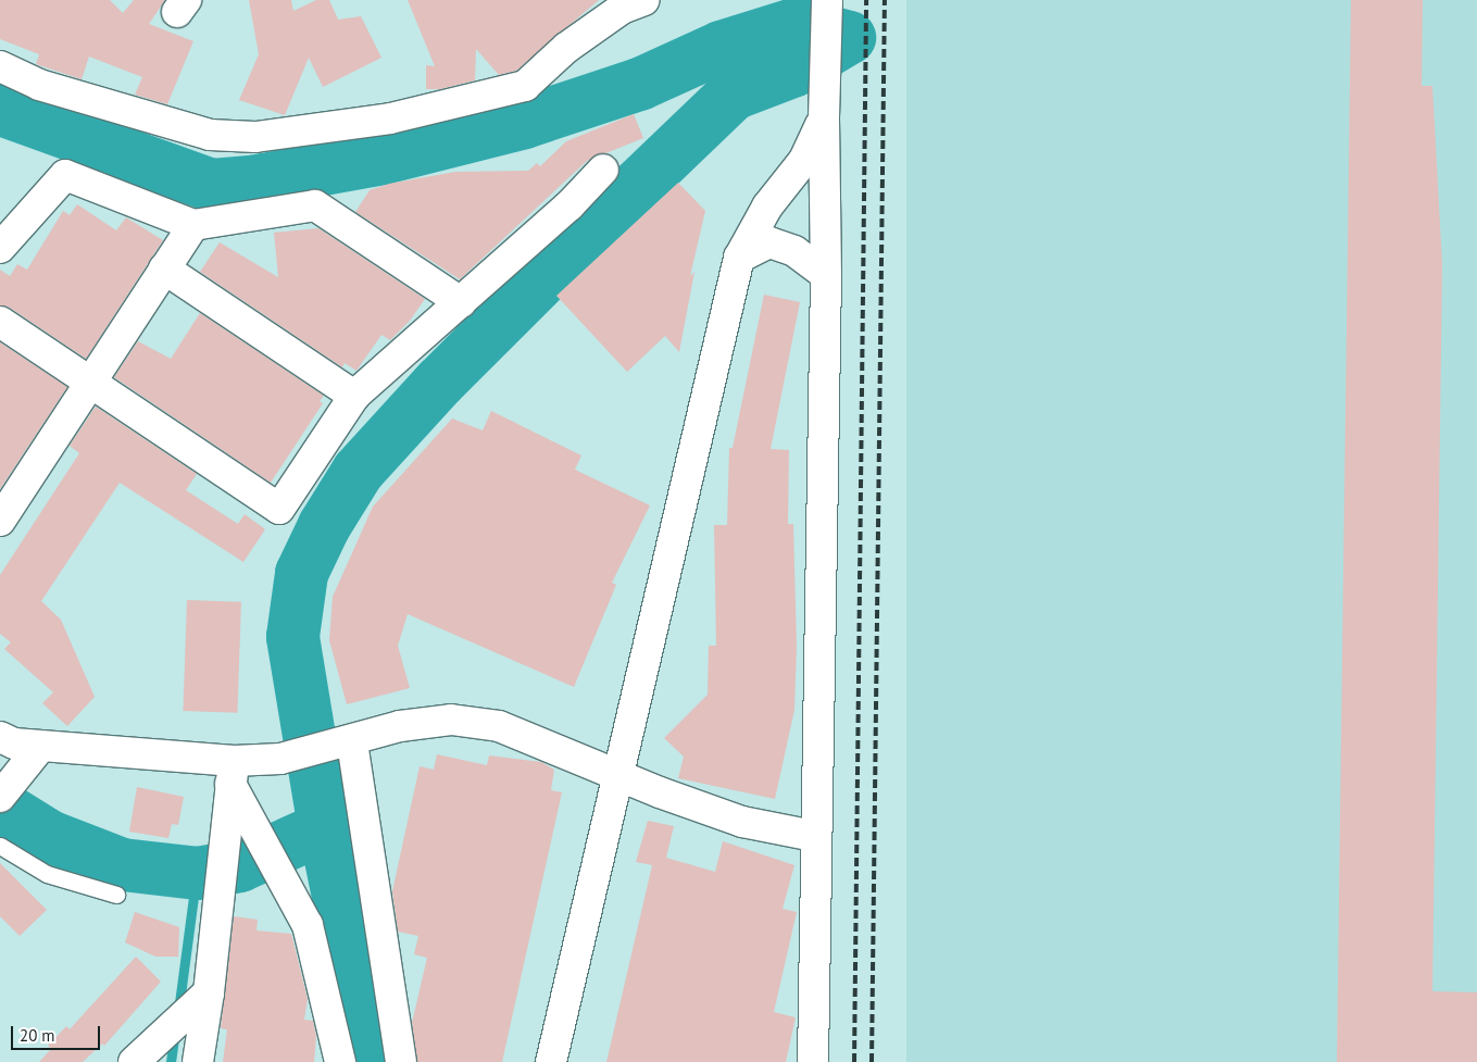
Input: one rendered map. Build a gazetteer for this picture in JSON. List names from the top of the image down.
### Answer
{
  "scale_bar": "20 m"
}
